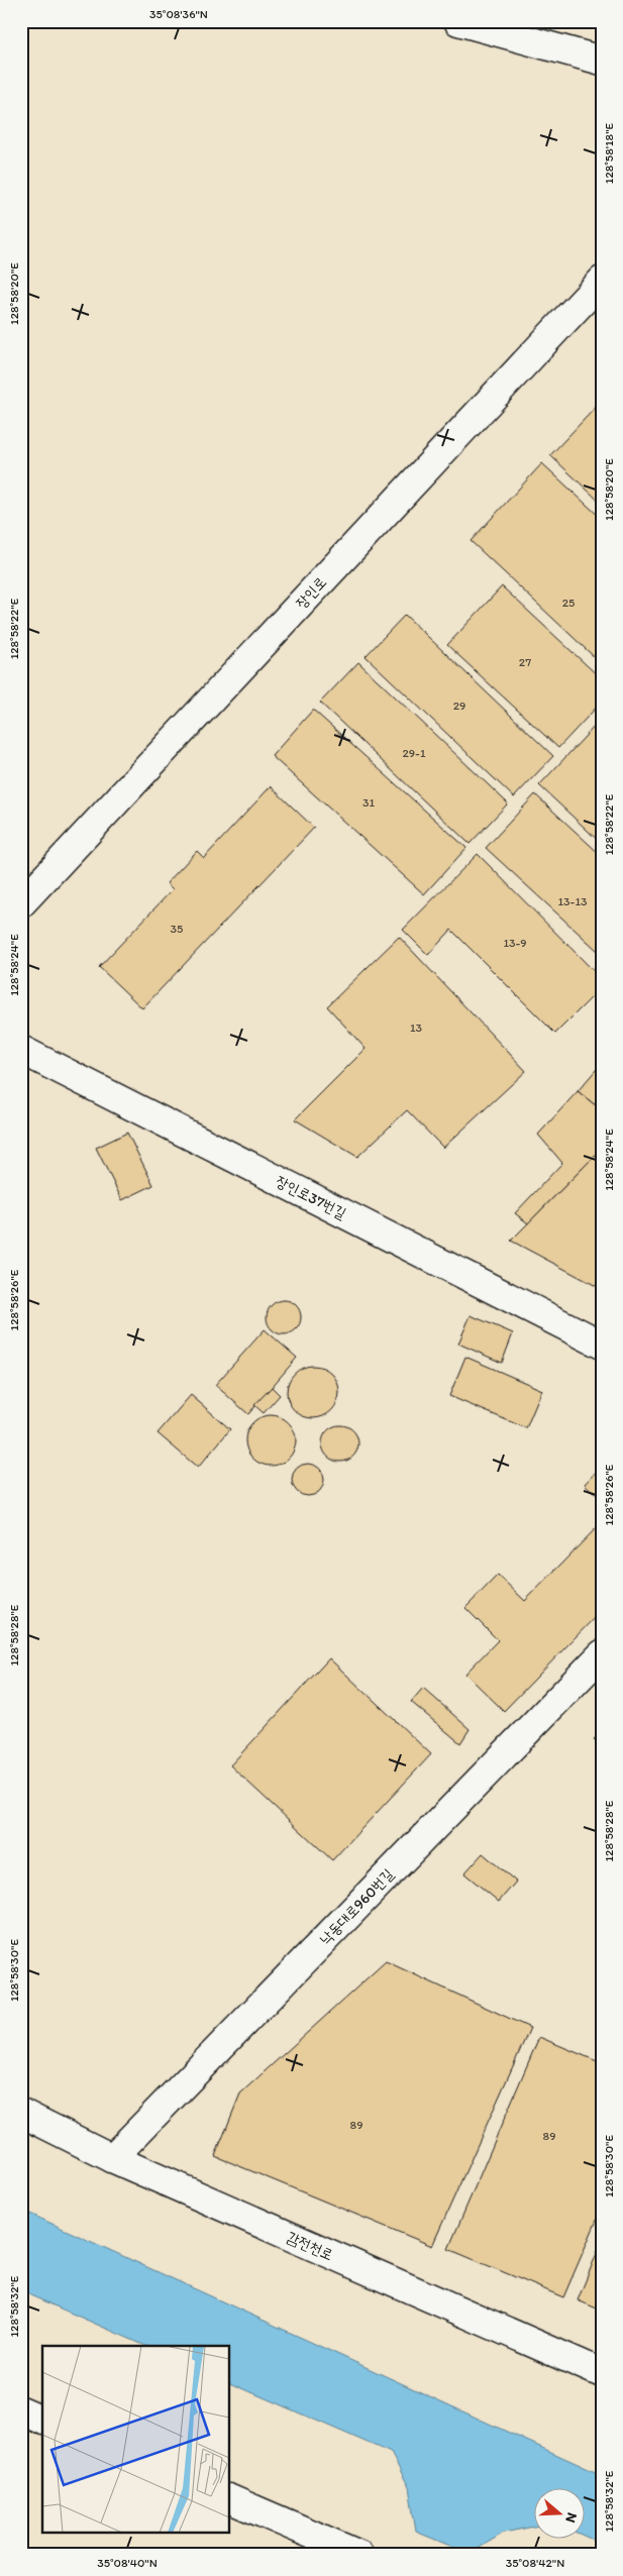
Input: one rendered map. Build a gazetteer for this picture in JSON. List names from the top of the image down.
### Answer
{
  "streets": {
    "street": [
      "장인로",
      "장인로37번길",
      "낙동대로960번길",
      "감전천로"
    ]
  },
  "crossings": [
    ["낙동대로960번길", "감전천로"]
  ],
  "house_numbers": [
    "25",
    "27",
    "29",
    "29-1",
    "31",
    "13-13",
    "35",
    "13-9",
    "13",
    "89",
    "89"
  ],
  "north": "right",
  "coordinates": [
    "35°08'36\"N",
    "128°58'18\"E",
    "128°58'20\"E",
    "128°58'22\"E",
    "128°58'24\"E",
    "128°58'26\"E",
    "128°58'28\"E",
    "128°58'30\"E",
    "128°58'32\"E",
    "35°08'40\"N",
    "35°08'42\"N"
  ]
}
